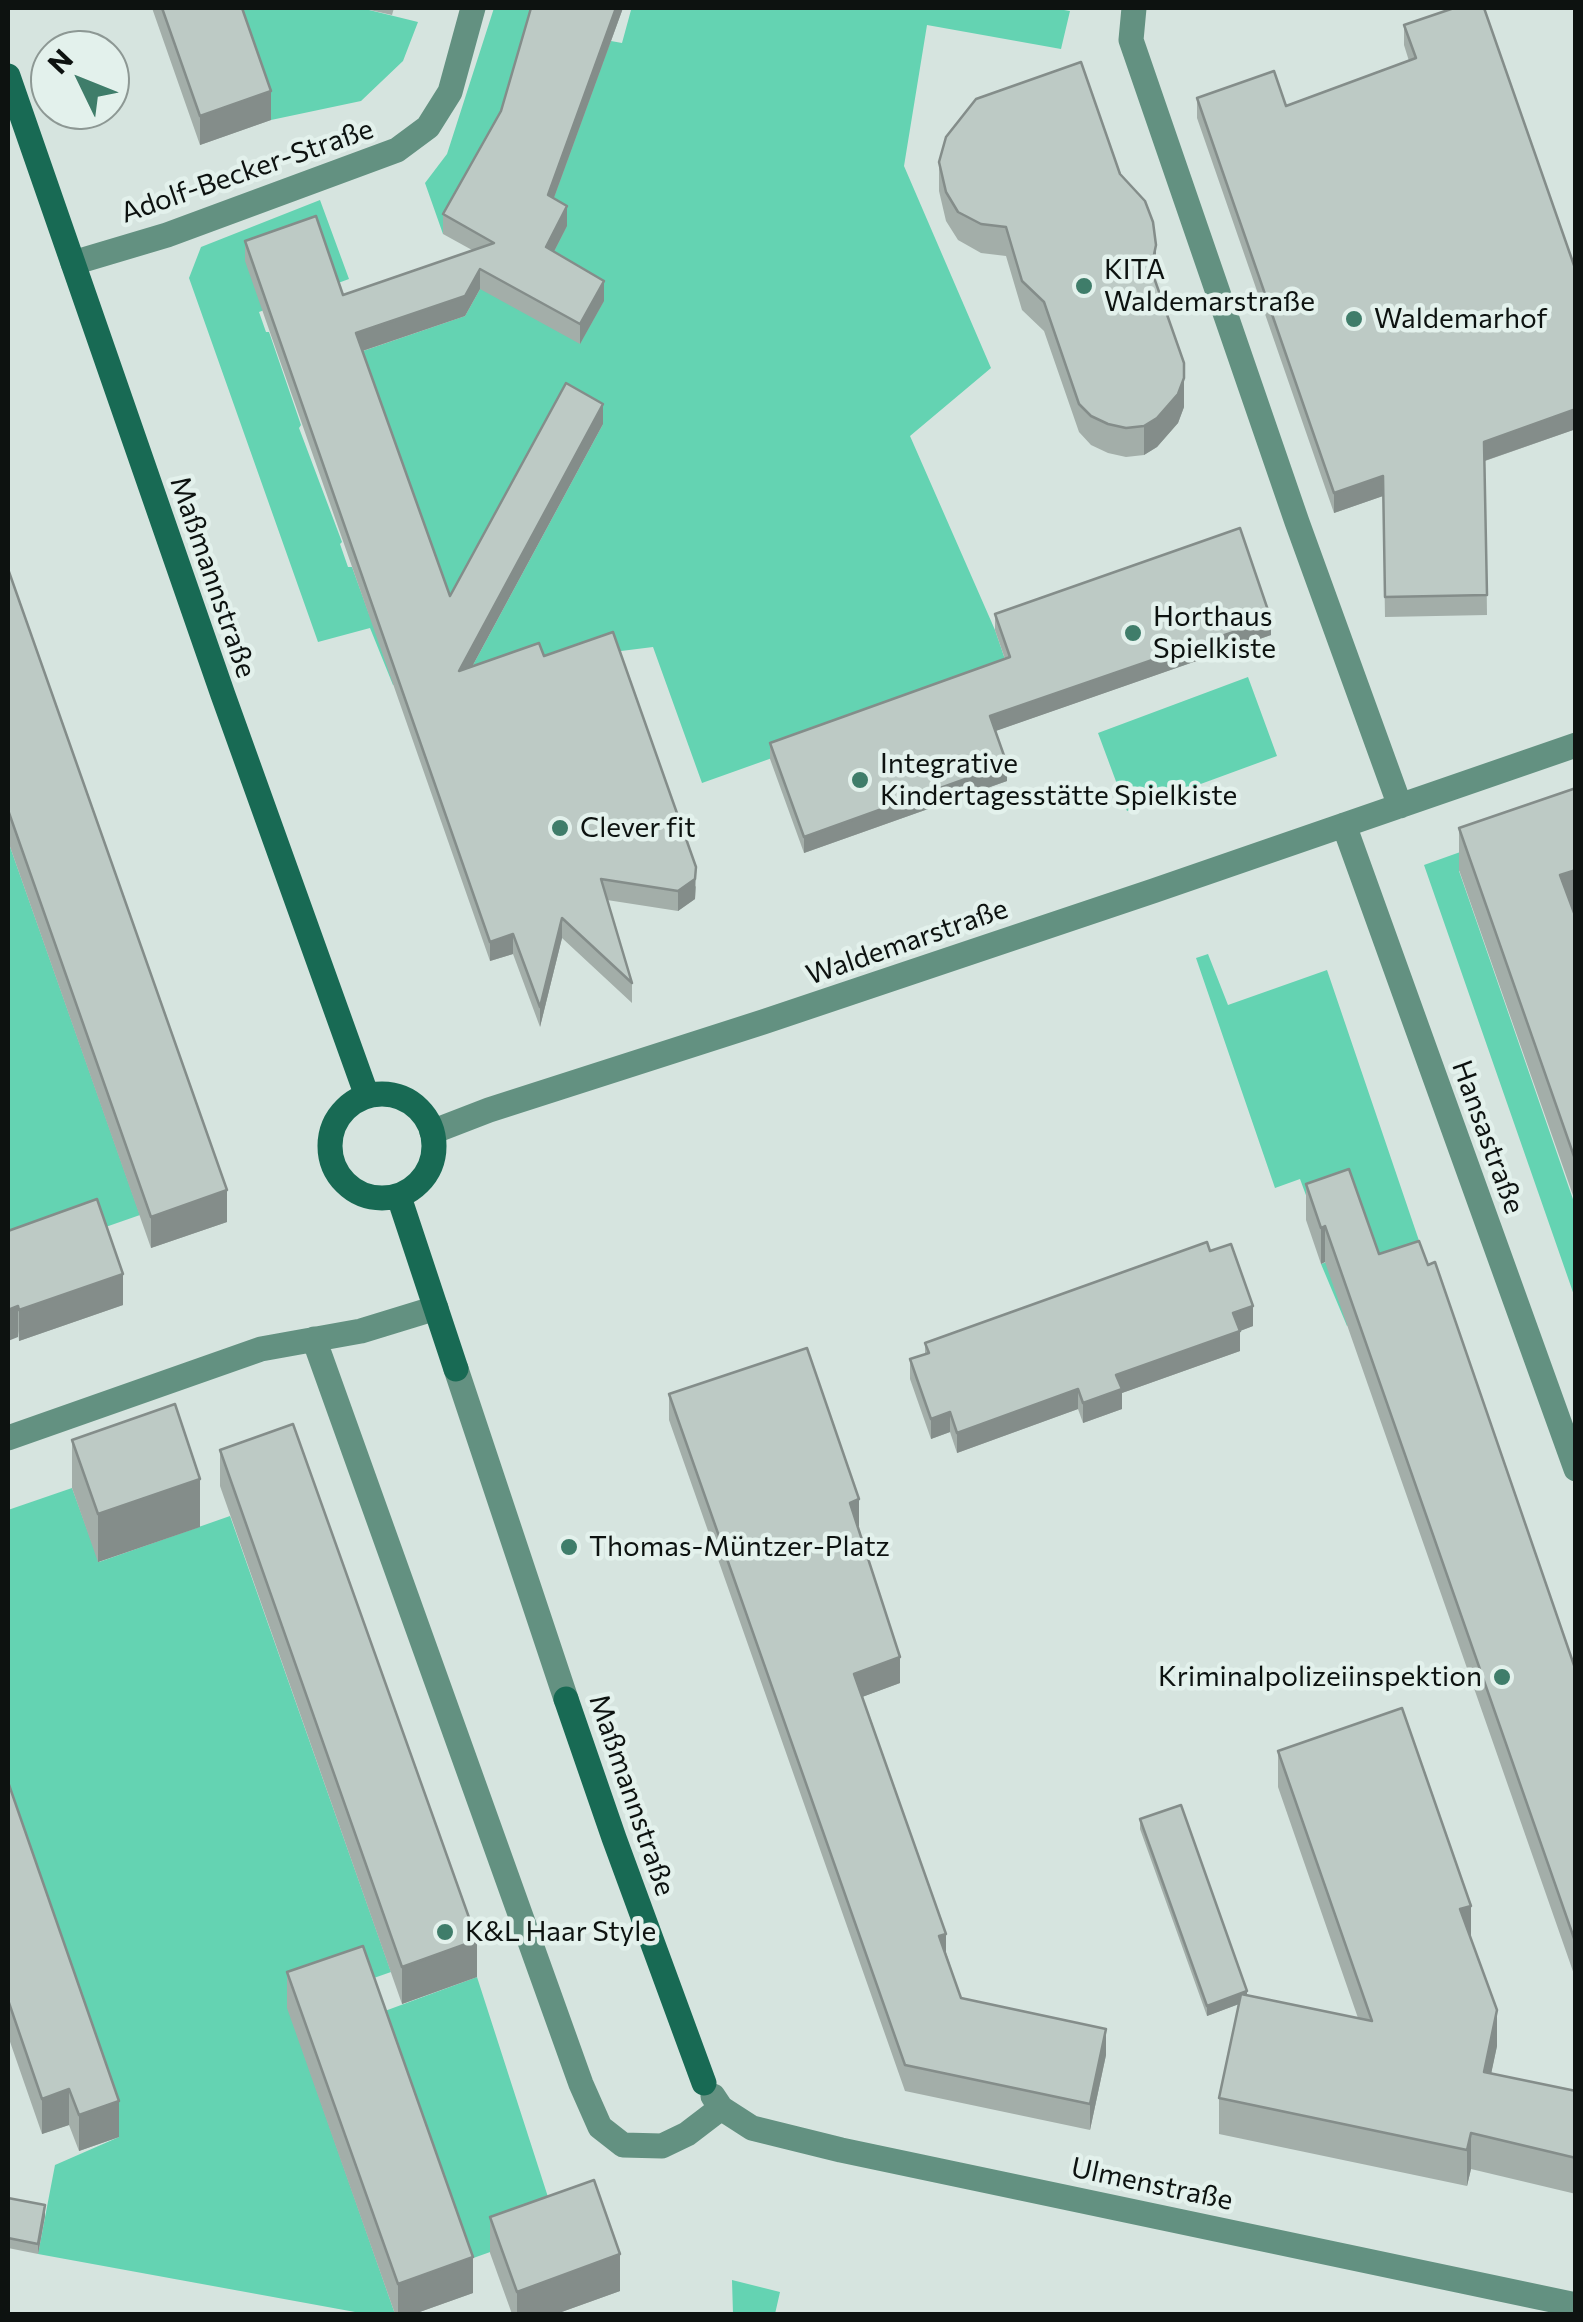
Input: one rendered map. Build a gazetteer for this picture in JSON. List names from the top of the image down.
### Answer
{
  "streets": {
    "street": [
      "Adolf-Becker-Straße",
      "Maßmannstraße",
      "Waldemarstraße",
      "Hansastraße",
      "Ulmenstraße"
    ]
  },
  "crossings": [
    ["Adolf-Becker-Straße", "Maßmannstraße"],
    ["Maßmannstraße", "Waldemarstraße"],
    ["Maßmannstraße", "Ulmenstraße"],
    ["Waldemarstraße", "Hansastraße"]
  ],
  "places": [
    "KITA Waldemarstraße",
    "Waldemarhof",
    "Horthaus Spielkiste",
    "Integrative Kindertagesstätte Spielkiste",
    "Clever fit",
    "Thomas-Müntzer-Platz",
    "Kriminalpolizeiinspektion",
    "K&L Haar Style"
  ],
  "north": "top left"
}
